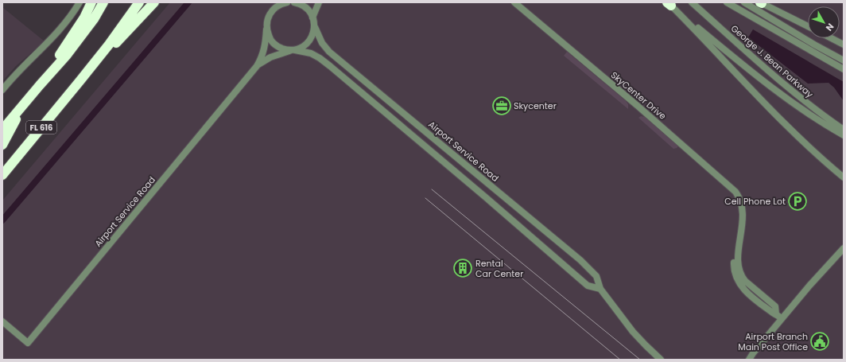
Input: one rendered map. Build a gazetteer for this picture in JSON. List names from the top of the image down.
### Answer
{
  "streets": {
    "highway": ["FL 616"],
    "street": ["George J. Bean Parkway", "SkyCenter Drive", "Airport Service Road"]
  },
  "places": {
    "office": ["Skycenter"],
    "parking": ["Cell Phone Lot"],
    "building": ["Rental Car Center"],
    "public building": ["Airport Branch Main Post Office"]
  },
  "north": "bottom right"
}
